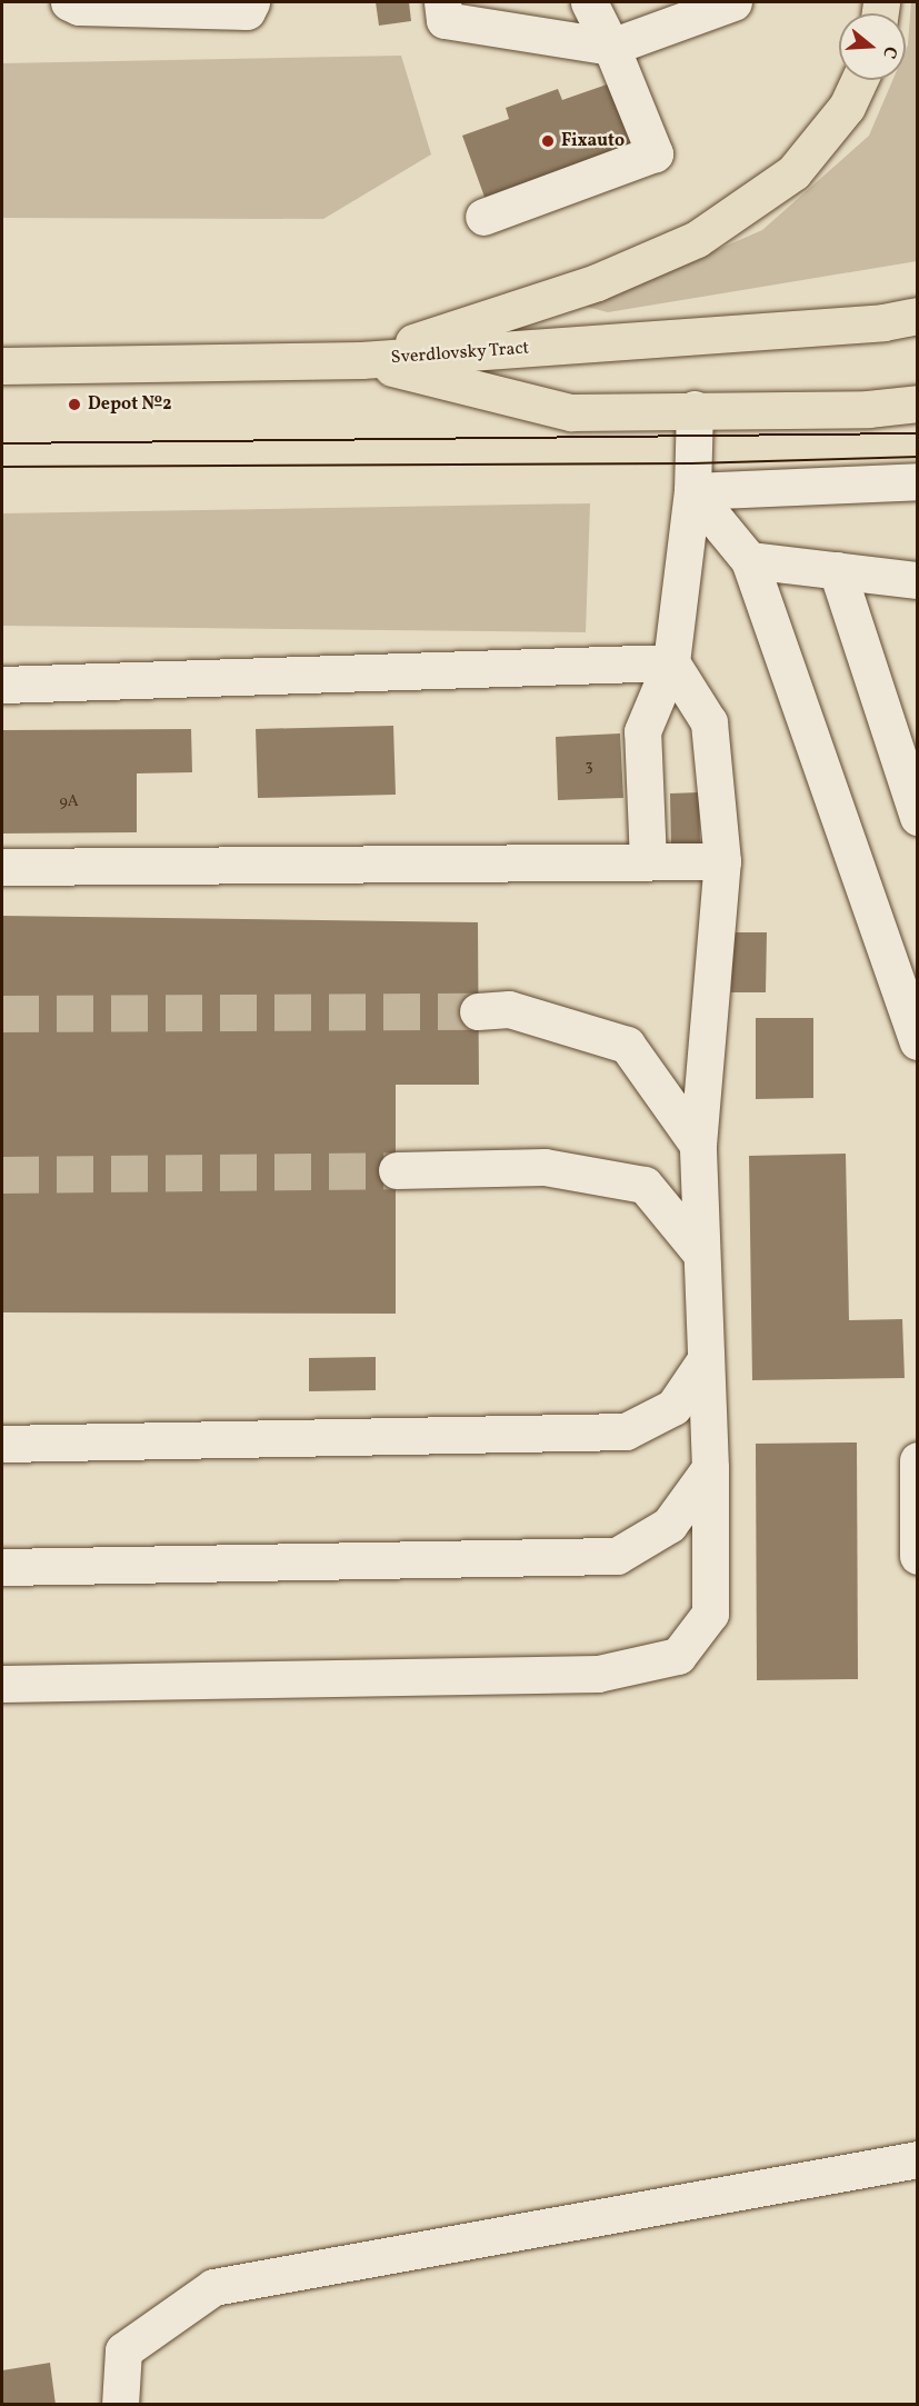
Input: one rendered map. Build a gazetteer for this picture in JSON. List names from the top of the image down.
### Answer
{
  "streets": {
    "main road": ["Sverdlovsky Tract"]
  },
  "places": ["Fixauto", "Depot №2"],
  "house_numbers": ["3", "9А"],
  "north": "right"
}
